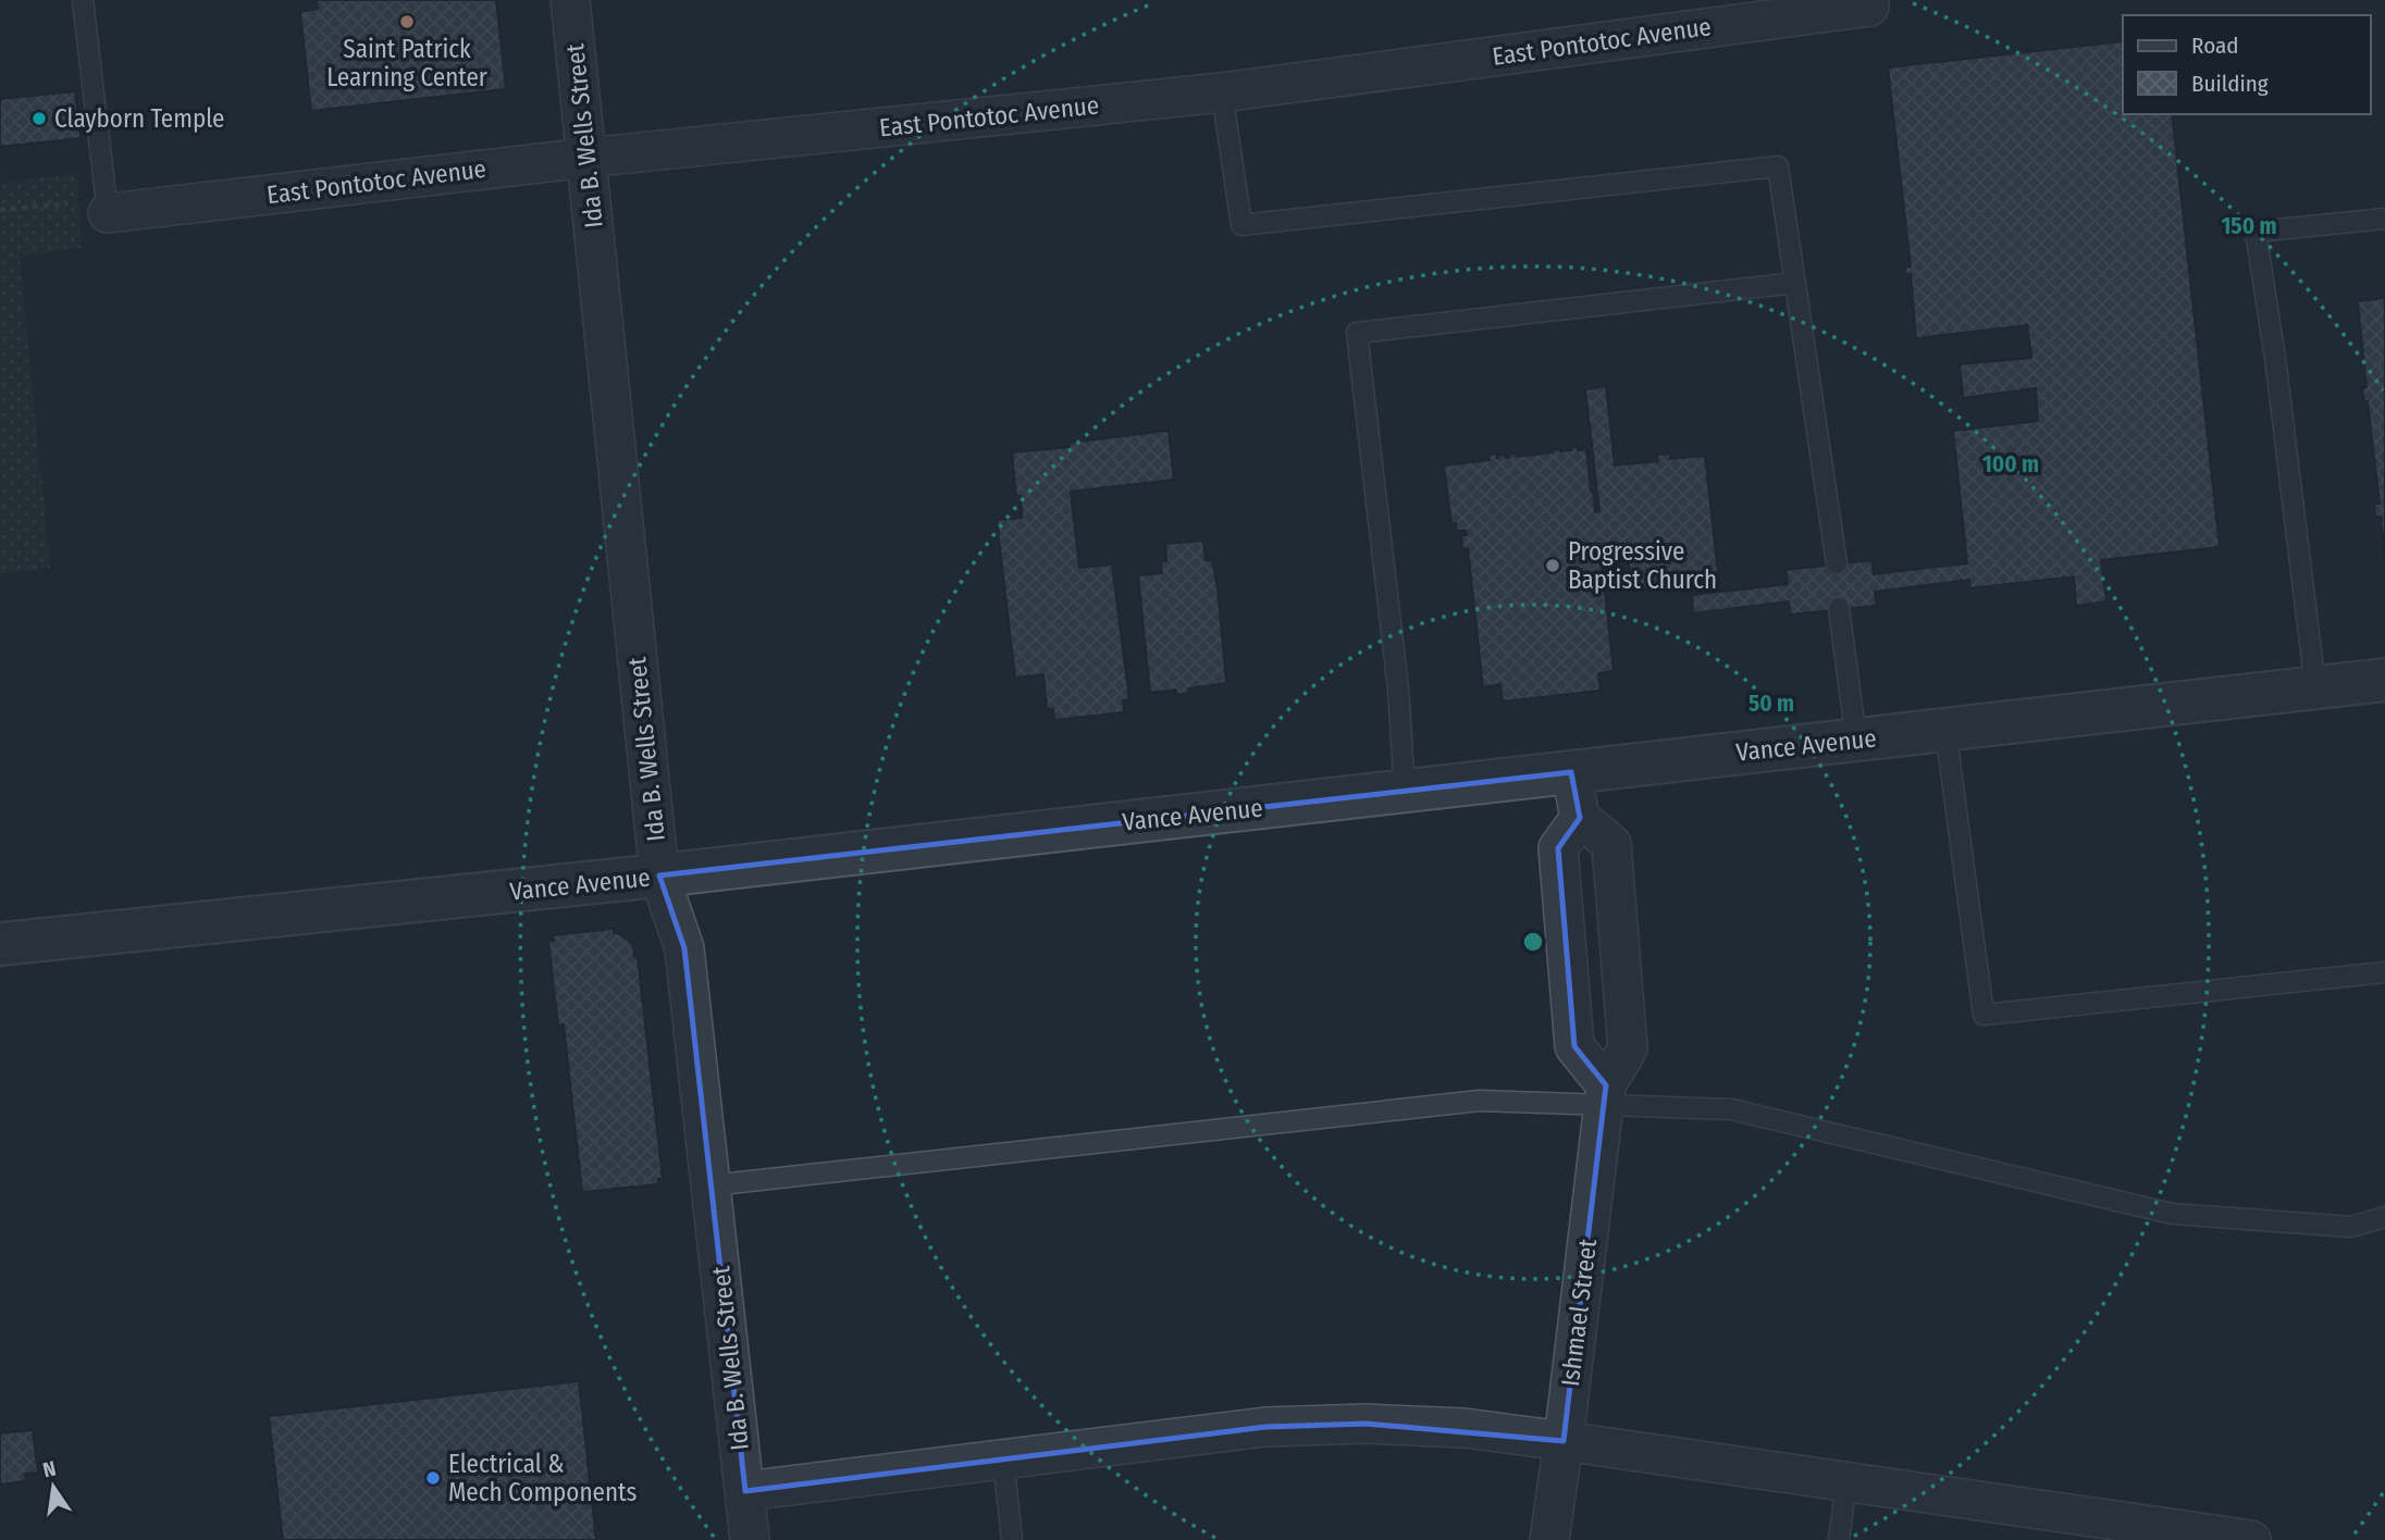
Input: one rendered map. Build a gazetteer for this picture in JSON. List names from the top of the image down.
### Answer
{
  "streets": {
    "street": [
      "East Pontotoc Avenue",
      "Ida B. Wells Street",
      "Vance Avenue",
      "Ishmael Street"
    ]
  },
  "crossings": [
    ["East Pontotoc Avenue", "Ida B. Wells Street"],
    ["Ida B. Wells Street", "Vance Avenue"]
  ],
  "places": [
    "Saint Patrick Learning Center",
    "Clayborn Temple",
    "Progressive Baptist Church",
    "Electrical & Mech Components"
  ],
  "legend": ["Road", "Building"],
  "north": "top",
  "rings": ["150 m", "100 m", "50 m"]
}
